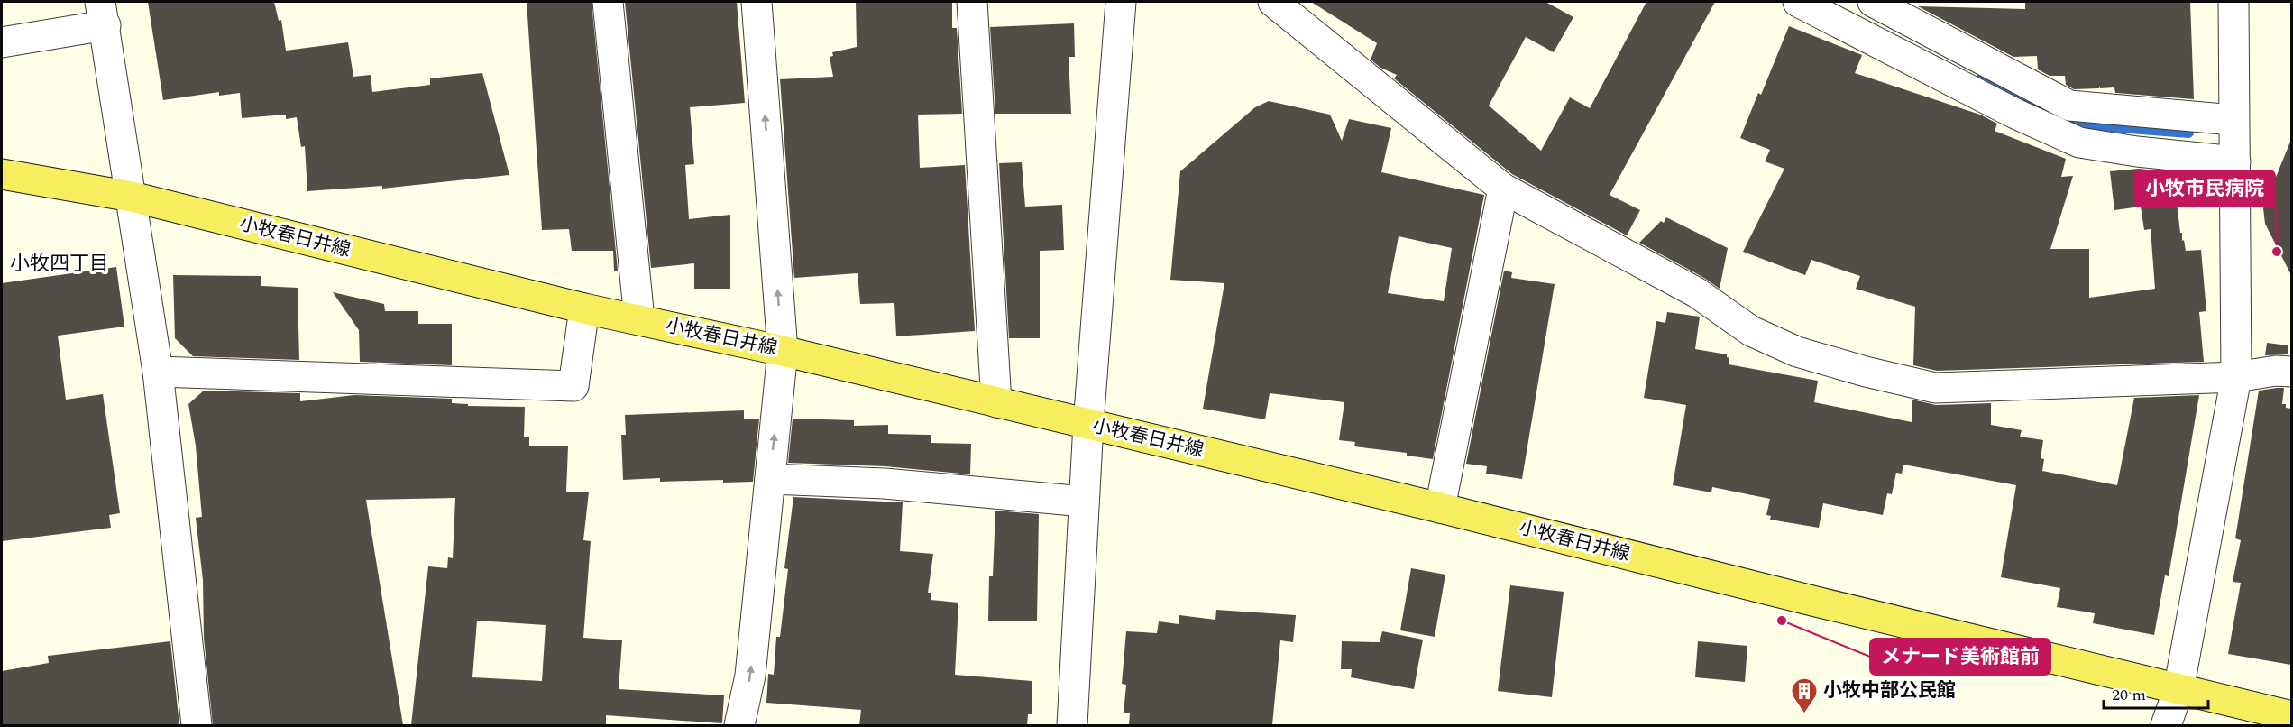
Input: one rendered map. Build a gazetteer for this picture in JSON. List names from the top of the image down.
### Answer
{
  "streets": {
    "main road": ["小牧春日井線"]
  },
  "districts": ["小牧四丁目"],
  "places": {
    "other": ["小牧市民病院", "メナード美術館前"],
    "building": ["小牧中部公民館"]
  },
  "scale_bar": "20 m"
}
